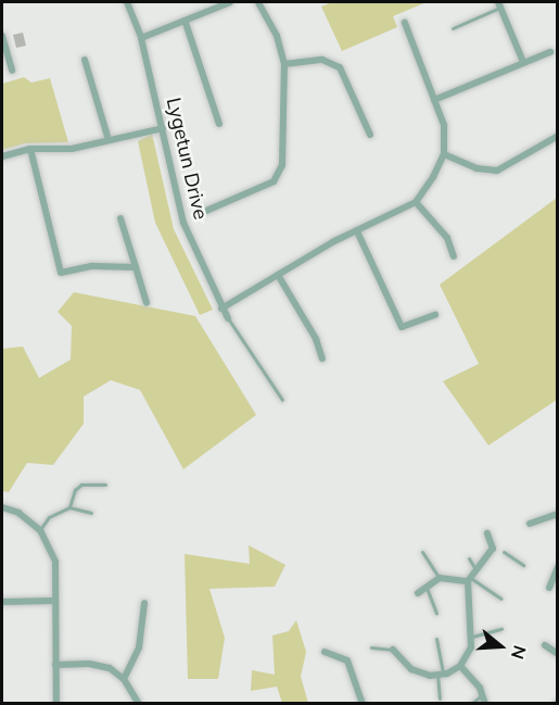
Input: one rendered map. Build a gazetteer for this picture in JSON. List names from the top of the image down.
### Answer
{
  "streets": {
    "street": ["Lygetun Drive"]
  },
  "north": "right"
}
